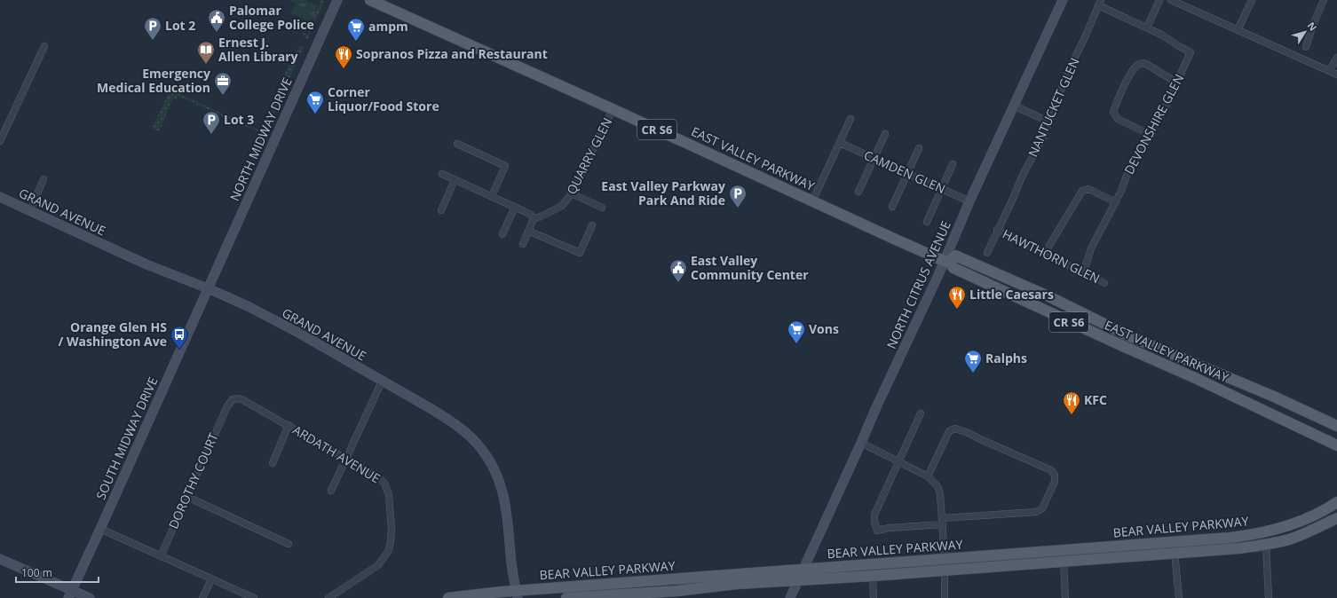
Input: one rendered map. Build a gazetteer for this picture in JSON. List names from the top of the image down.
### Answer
{
  "streets": {
    "main road": ["CR S6", "EAST VALLEY PARKWAY", "BEAR VALLEY PARKWAY"],
    "street": [
      "NANTUCKET GLEN",
      "DEVONSHIRE GLEN",
      "NORTH MIDWAY DRIVE",
      "QUARRY GLEN",
      "CAMDEN GLEN",
      "GRAND AVENUE",
      "HAWTHORN GLEN",
      "NORTH CITRUS AVENUE",
      "SOUTH MIDWAY DRIVE",
      "ARDATH AVENUE",
      "DOROTHY COURT"
    ]
  },
  "crossings": [
    ["NANTUCKET GLEN", "HAWTHORN GLEN"],
    ["DEVONSHIRE GLEN", "HAWTHORN GLEN"],
    ["NORTH MIDWAY DRIVE", "GRAND AVENUE"],
    ["NORTH MIDWAY DRIVE", "SOUTH MIDWAY DRIVE"],
    ["QUARRY GLEN", "EAST VALLEY PARKWAY"],
    ["EAST VALLEY PARKWAY", "NORTH CITRUS AVENUE"],
    ["CAMDEN GLEN", "NORTH CITRUS AVENUE"],
    ["GRAND AVENUE", "SOUTH MIDWAY DRIVE"],
    ["GRAND AVENUE", "BEAR VALLEY PARKWAY"],
    ["NORTH CITRUS AVENUE", "BEAR VALLEY PARKWAY"],
    ["ARDATH AVENUE", "DOROTHY COURT"]
  ],
  "places": {
    "public building": ["Palomar College Police", "East Valley Community Center"],
    "parking": ["Lot 2", "Lot 3", "East Valley Parkway Park And Ride"],
    "supermarket": [
      "ampm",
      "Corner Liquor/Food Store",
      "Vons",
      "Ralphs"
    ],
    "library": ["Ernest J. Allen Library"],
    "restaurant": ["Sopranos Pizza and Restaurant", "Little Caesars", "KFC"],
    "office": ["Emergency Medical Education"],
    "bus stop": ["Orange Glen HS / Washington Ave"]
  },
  "scale_bar": "100 m",
  "north": "top right"
}
